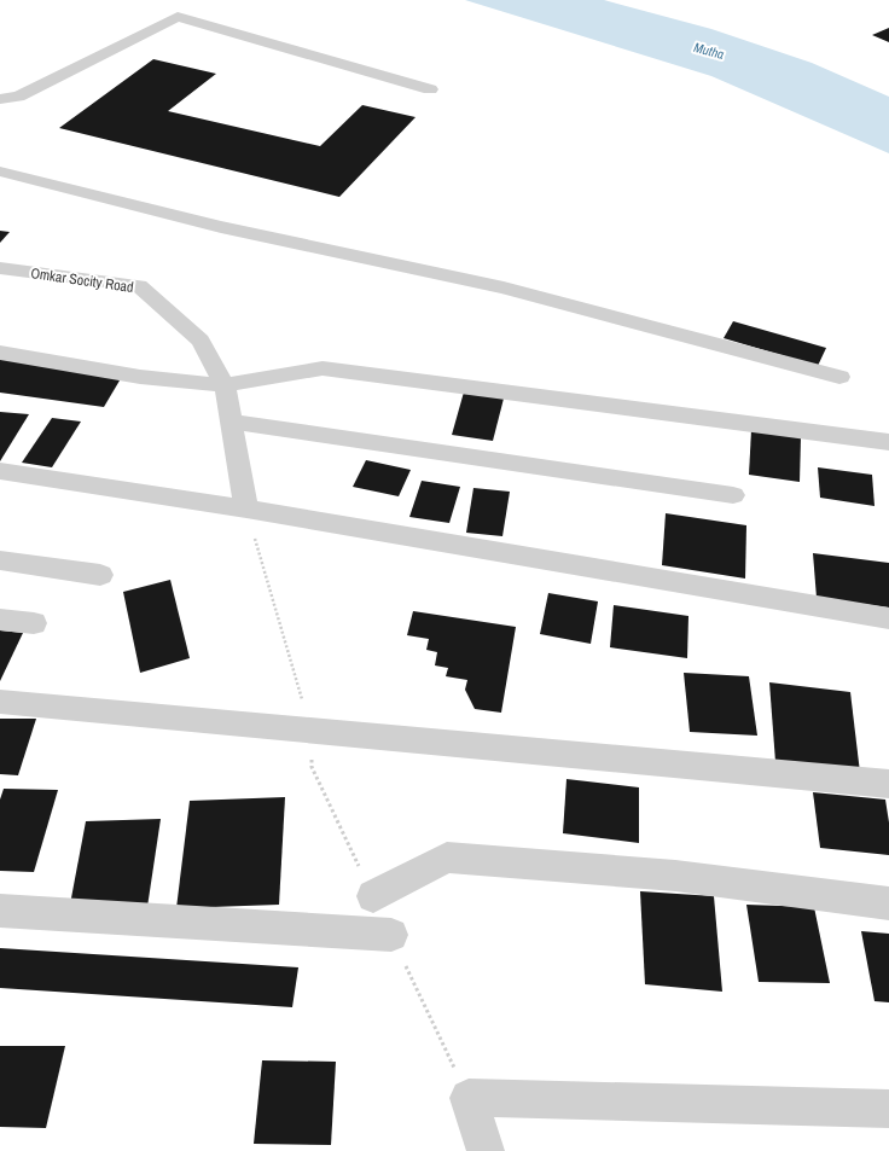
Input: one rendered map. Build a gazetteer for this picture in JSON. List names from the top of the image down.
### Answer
{
  "streets": {
    "street": ["Omkar Socity Road"]
  },
  "water": ["Mutha"]
}
